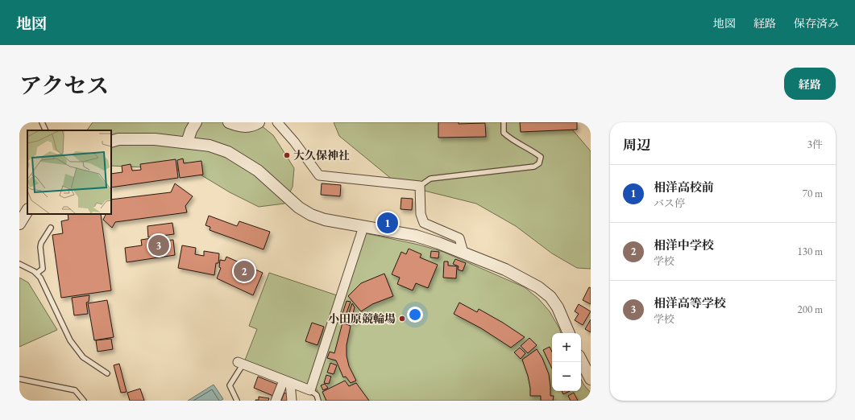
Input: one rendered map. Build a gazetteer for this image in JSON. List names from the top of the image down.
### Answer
{
  "places": ["大久保神社", "小田原競輪場"],
  "page": {
    "header": "地図",
    "nav": ["地図", "経路", "保存済み"],
    "title": "アクセス",
    "buttons": "経路",
    "heading": ["周辺", "3件"],
    "list": [
      {
        "mark": "1",
        "name": "相洋高校前",
        "note": "バス停",
        "value": "70 m"
      },
      {
        "mark": "2",
        "name": "相洋中学校",
        "note": "学校",
        "value": "130 m"
      },
      {
        "mark": "3",
        "name": "相洋高等学校",
        "note": "学校",
        "value": "200 m"
      }
    ],
    "pins": ["1", "3", "2"],
    "map_buttons": ["+", "−"]
  }
}
